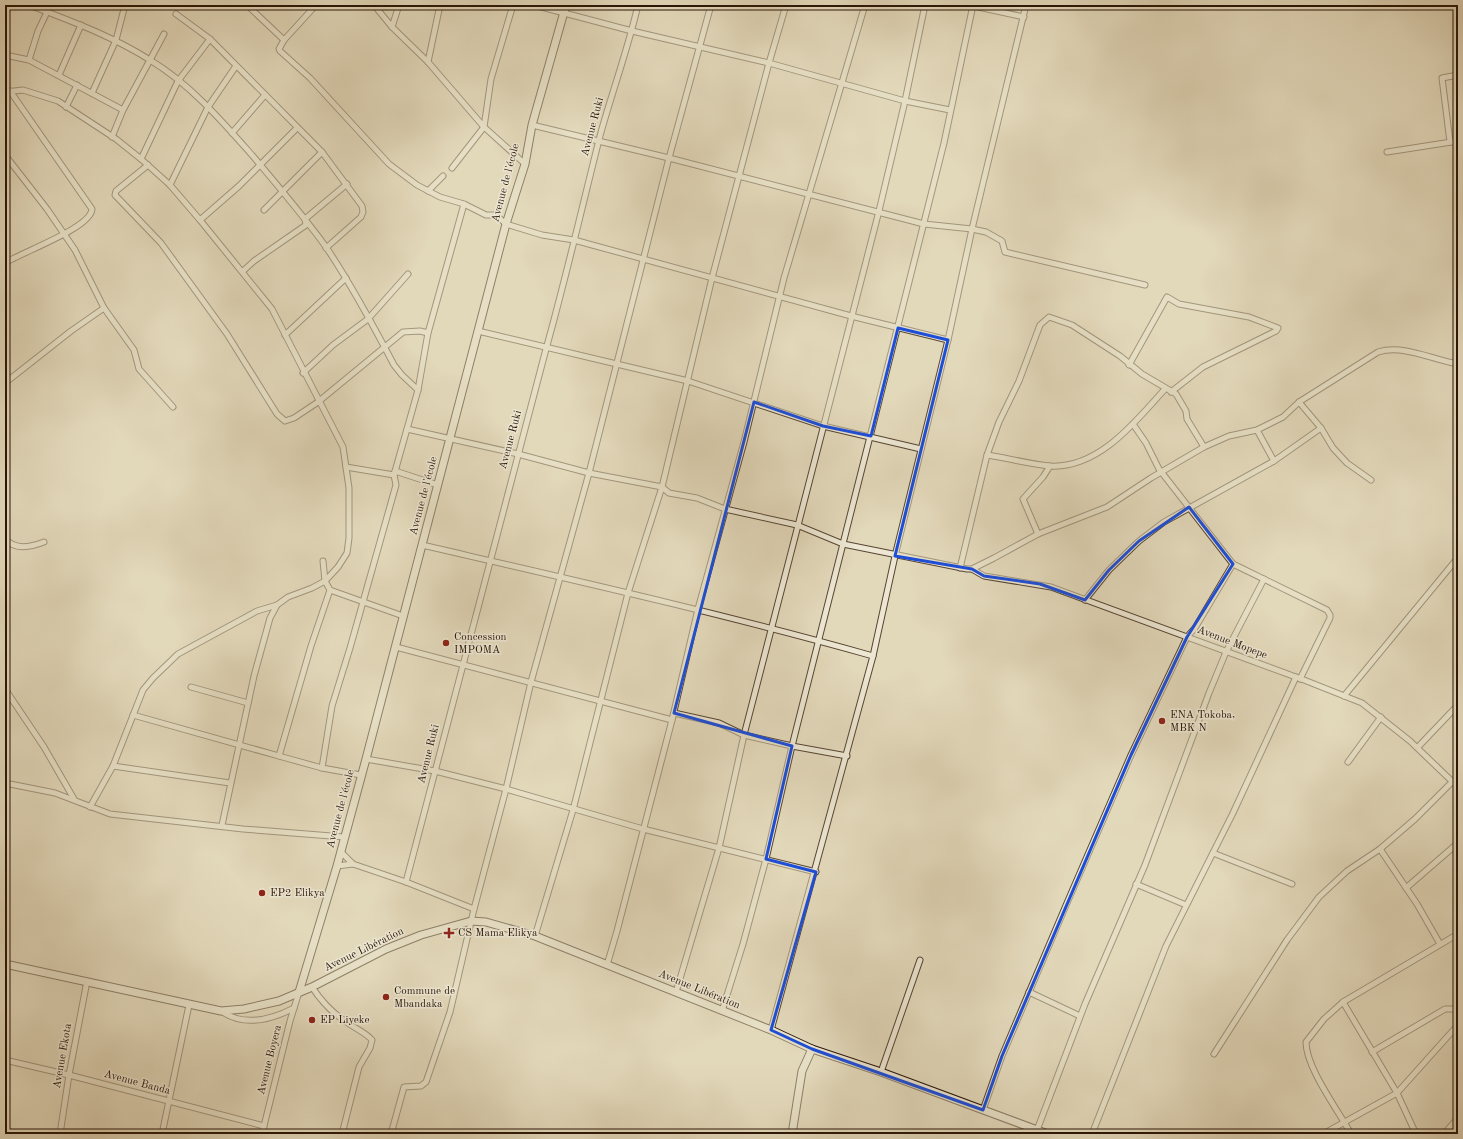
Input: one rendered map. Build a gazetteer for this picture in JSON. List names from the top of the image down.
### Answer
{
  "streets": {
    "street": [
      "Avenue Ruki",
      "Avenue de l'école",
      "Avenue Mopepe",
      "Avenue Libération",
      "Avenue Ekota",
      "Avenue Boyera",
      "Avenue Banda"
    ]
  },
  "crossings": [
    ["Avenue de l'école", "Avenue Libération"],
    ["Avenue de l'école", "Avenue Boyera"],
    ["Avenue Libération", "Avenue Ekota"],
    ["Avenue Libération", "Avenue Boyera"],
    ["Avenue Ekota", "Avenue Banda"],
    ["Avenue Boyera", "Avenue Banda"]
  ],
  "places": {
    "other": [
      "Concession IMPOMA",
      "ENA Tokoba, MBK N",
      "EP2 Elikya",
      "Commune de Mbandaka",
      "EP Liyeke"
    ],
    "health": ["CS Mama Elikya"]
  }
}
